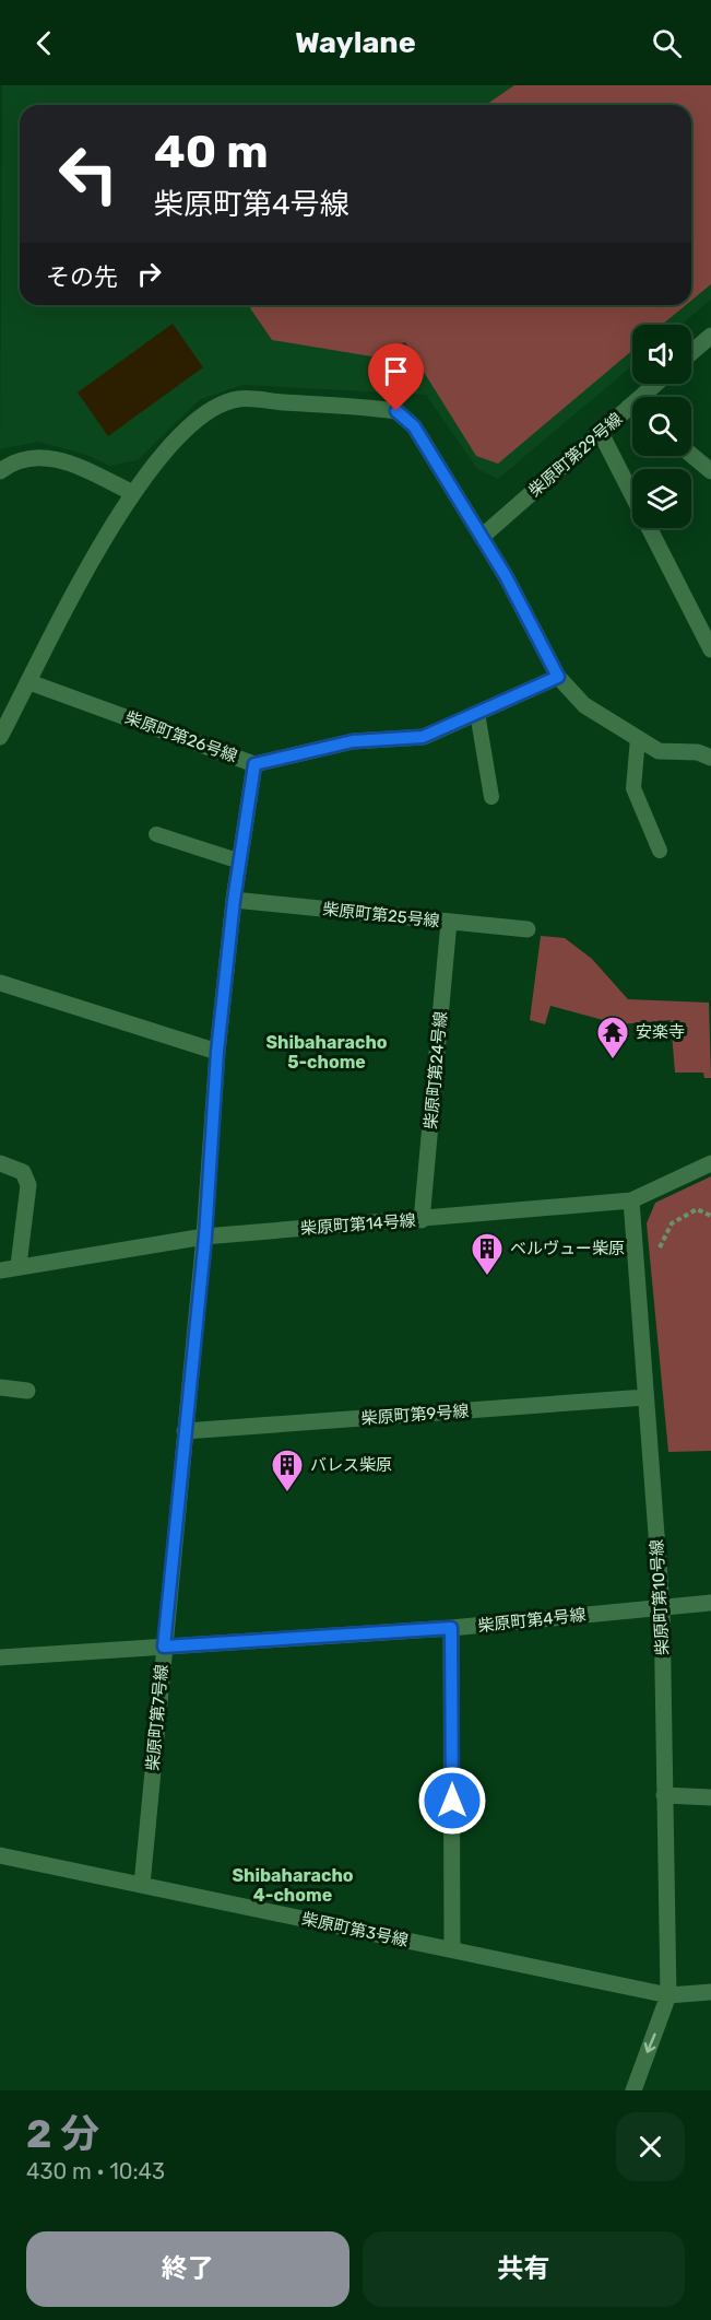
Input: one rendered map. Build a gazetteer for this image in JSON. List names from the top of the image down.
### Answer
{
  "streets": {
    "street": [
      "柴原町第29号線",
      "柴原町第26号線",
      "柴原町第25号線",
      "柴原町第24号線",
      "柴原町第14号線",
      "柴原町第9号線",
      "柴原町第10号線",
      "柴原町第4号線",
      "柴原町第7号線",
      "柴原町第3号線"
    ]
  },
  "crossings": [
    ["柴原町第26号線", "柴原町第7号線"],
    ["柴原町第25号線", "柴原町第24号線"],
    ["柴原町第25号線", "柴原町第7号線"],
    ["柴原町第24号線", "柴原町第14号線"],
    ["柴原町第14号線", "柴原町第10号線"],
    ["柴原町第14号線", "柴原町第7号線"],
    ["柴原町第9号線", "柴原町第10号線"],
    ["柴原町第9号線", "柴原町第7号線"],
    ["柴原町第10号線", "柴原町第4号線"],
    ["柴原町第10号線", "柴原町第3号線"],
    ["柴原町第4号線", "柴原町第7号線"],
    ["柴原町第7号線", "柴原町第3号線"]
  ],
  "districts": ["Shibaharacho 5-chome", "Shibaharacho 4-chome"],
  "places": {
    "temple": ["安楽寺"],
    "building": ["ベルヴュー柴原", "バレス柴原"]
  },
  "page": {
    "header": "Waylane",
    "turn": ["40 m", "柴原町第4号線"],
    "then": "その先",
    "heading": ["2 分", "430 m · 10:43"],
    "buttons": ["終了", "共有"]
  }
}
